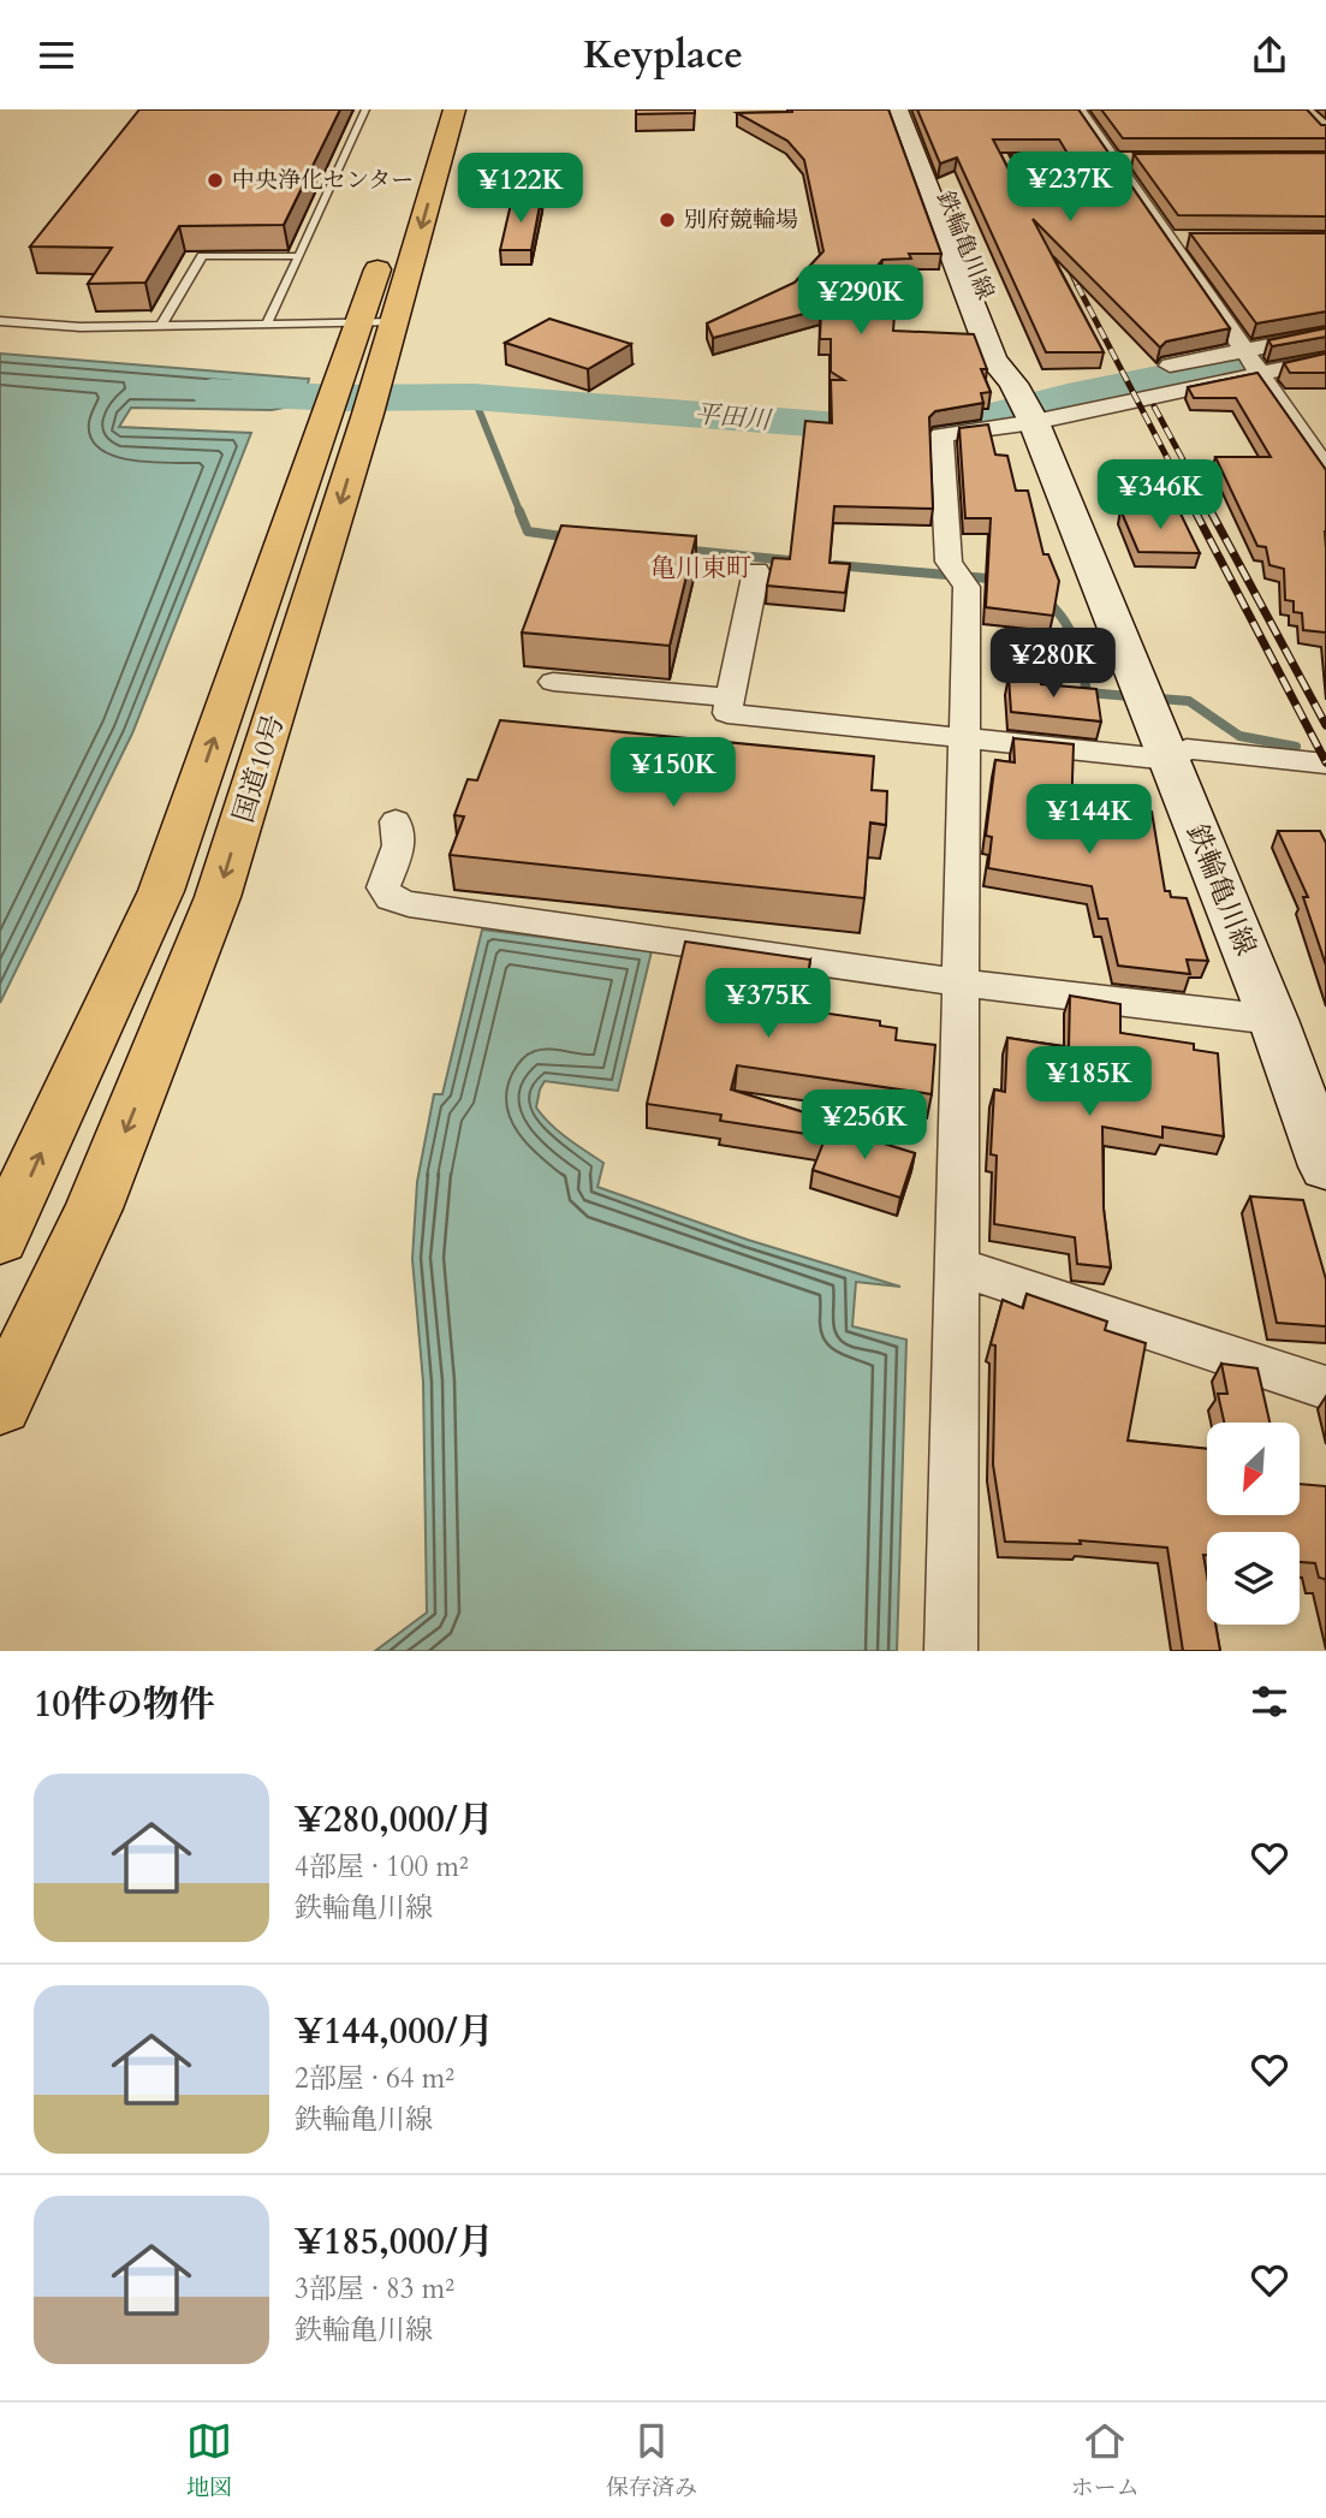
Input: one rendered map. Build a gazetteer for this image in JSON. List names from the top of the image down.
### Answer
{
  "streets": {
    "highway": ["国道10号"],
    "main road": ["鉄輪亀川線"]
  },
  "districts": ["亀川東町"],
  "water": ["平田川"],
  "places": ["中央浄化センター", "別府競輪場"],
  "north": "bottom left",
  "page": {
    "header": "Keyplace",
    "price": [
      "¥237K",
      "¥122K",
      "¥290K",
      "¥346K",
      "¥280K",
      "¥150K",
      "¥144K",
      "¥375K",
      "¥185K",
      "¥256K"
    ],
    "heading": "10件の物件",
    "list": [
      {
        "name": "¥280,000/月",
        "note": "4部屋 · 100 m² · 鉄輪亀川線"
      },
      {
        "name": "¥144,000/月",
        "note": "2部屋 · 64 m² · 鉄輪亀川線"
      },
      {
        "name": "¥185,000/月",
        "note": "3部屋 · 83 m² · 鉄輪亀川線"
      }
    ],
    "tabs": ["地図", "保存済み", "ホーム"]
  }
}
